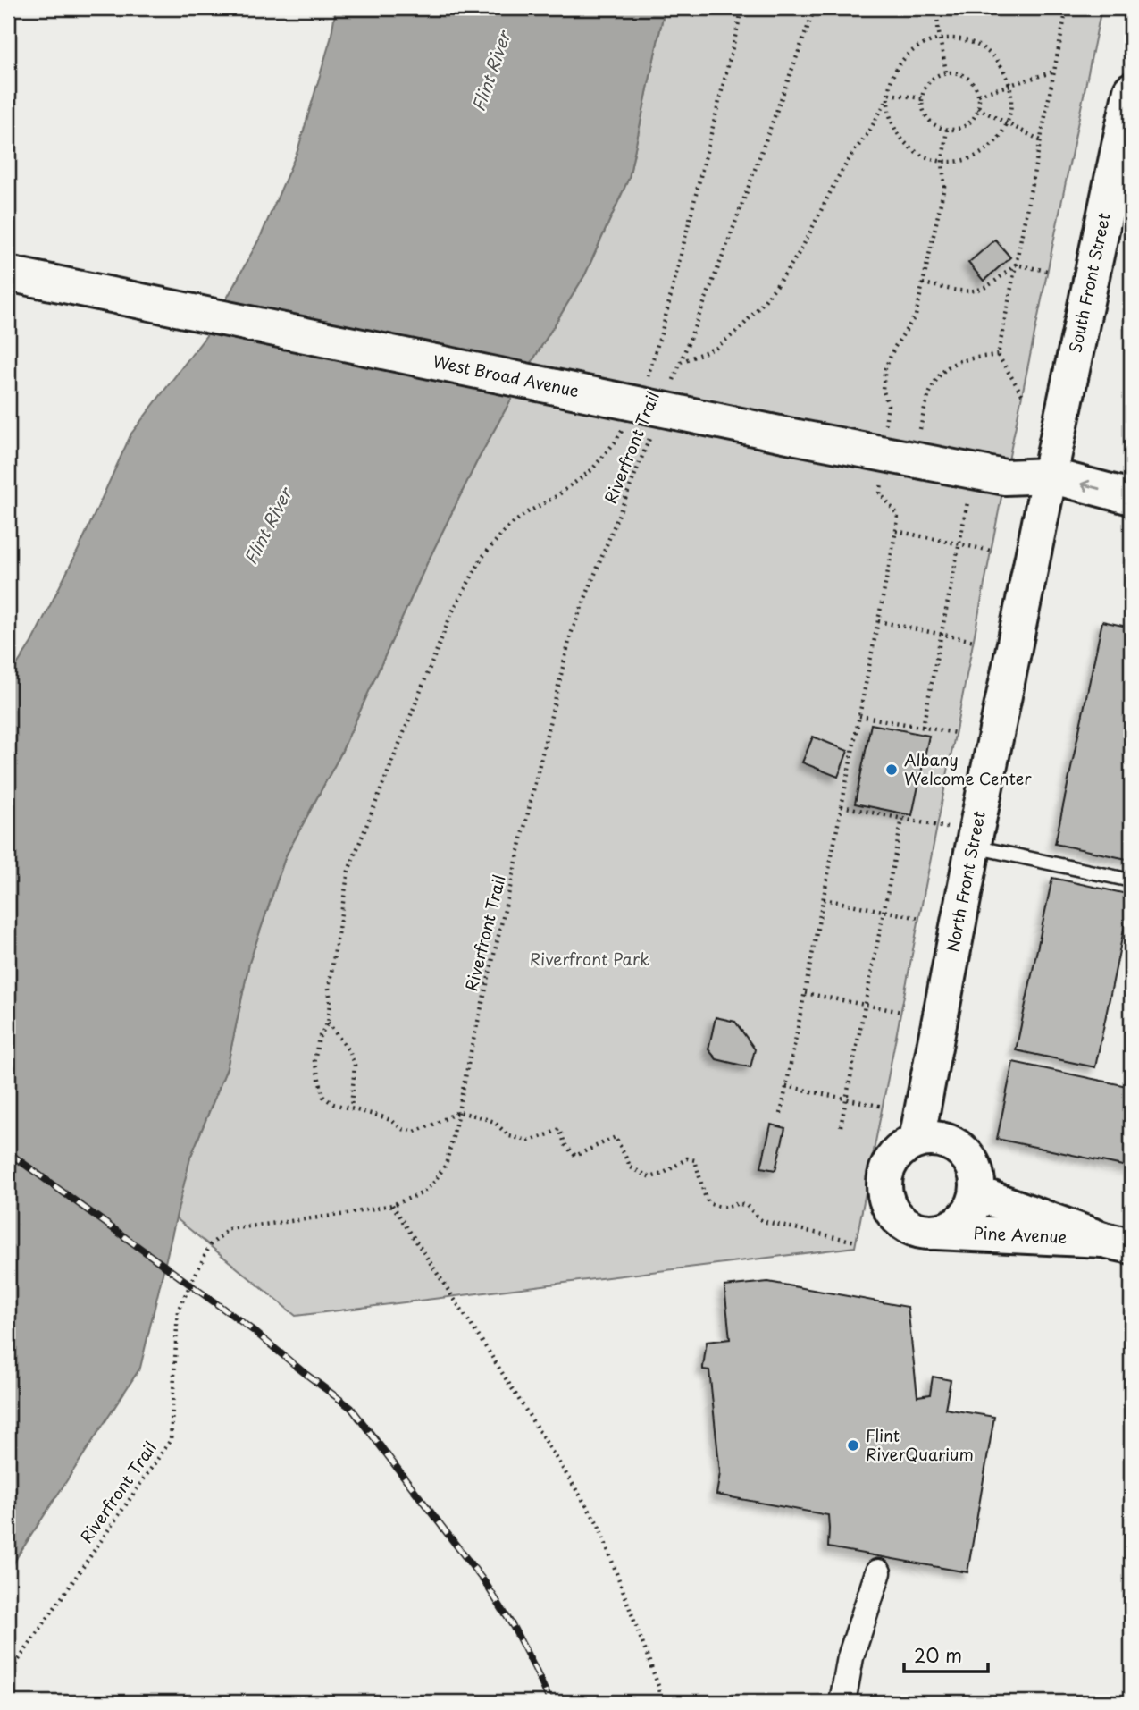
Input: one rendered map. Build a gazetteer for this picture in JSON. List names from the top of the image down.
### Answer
{
  "streets": {
    "main road": [
      "South Front Street",
      "West Broad Avenue",
      "North Front Street",
      "Pine Avenue"
    ],
    "path": ["Riverfront Trail"]
  },
  "crossings": [
    ["South Front Street", "West Broad Avenue"],
    ["South Front Street", "North Front Street"],
    ["West Broad Avenue", "North Front Street"],
    ["North Front Street", "Pine Avenue"]
  ],
  "water": ["Flint River"],
  "parks": ["Riverfront Park"],
  "places": ["Albany Welcome Center", "Flint RiverQuarium"],
  "scale_bar": "20 m"
}
